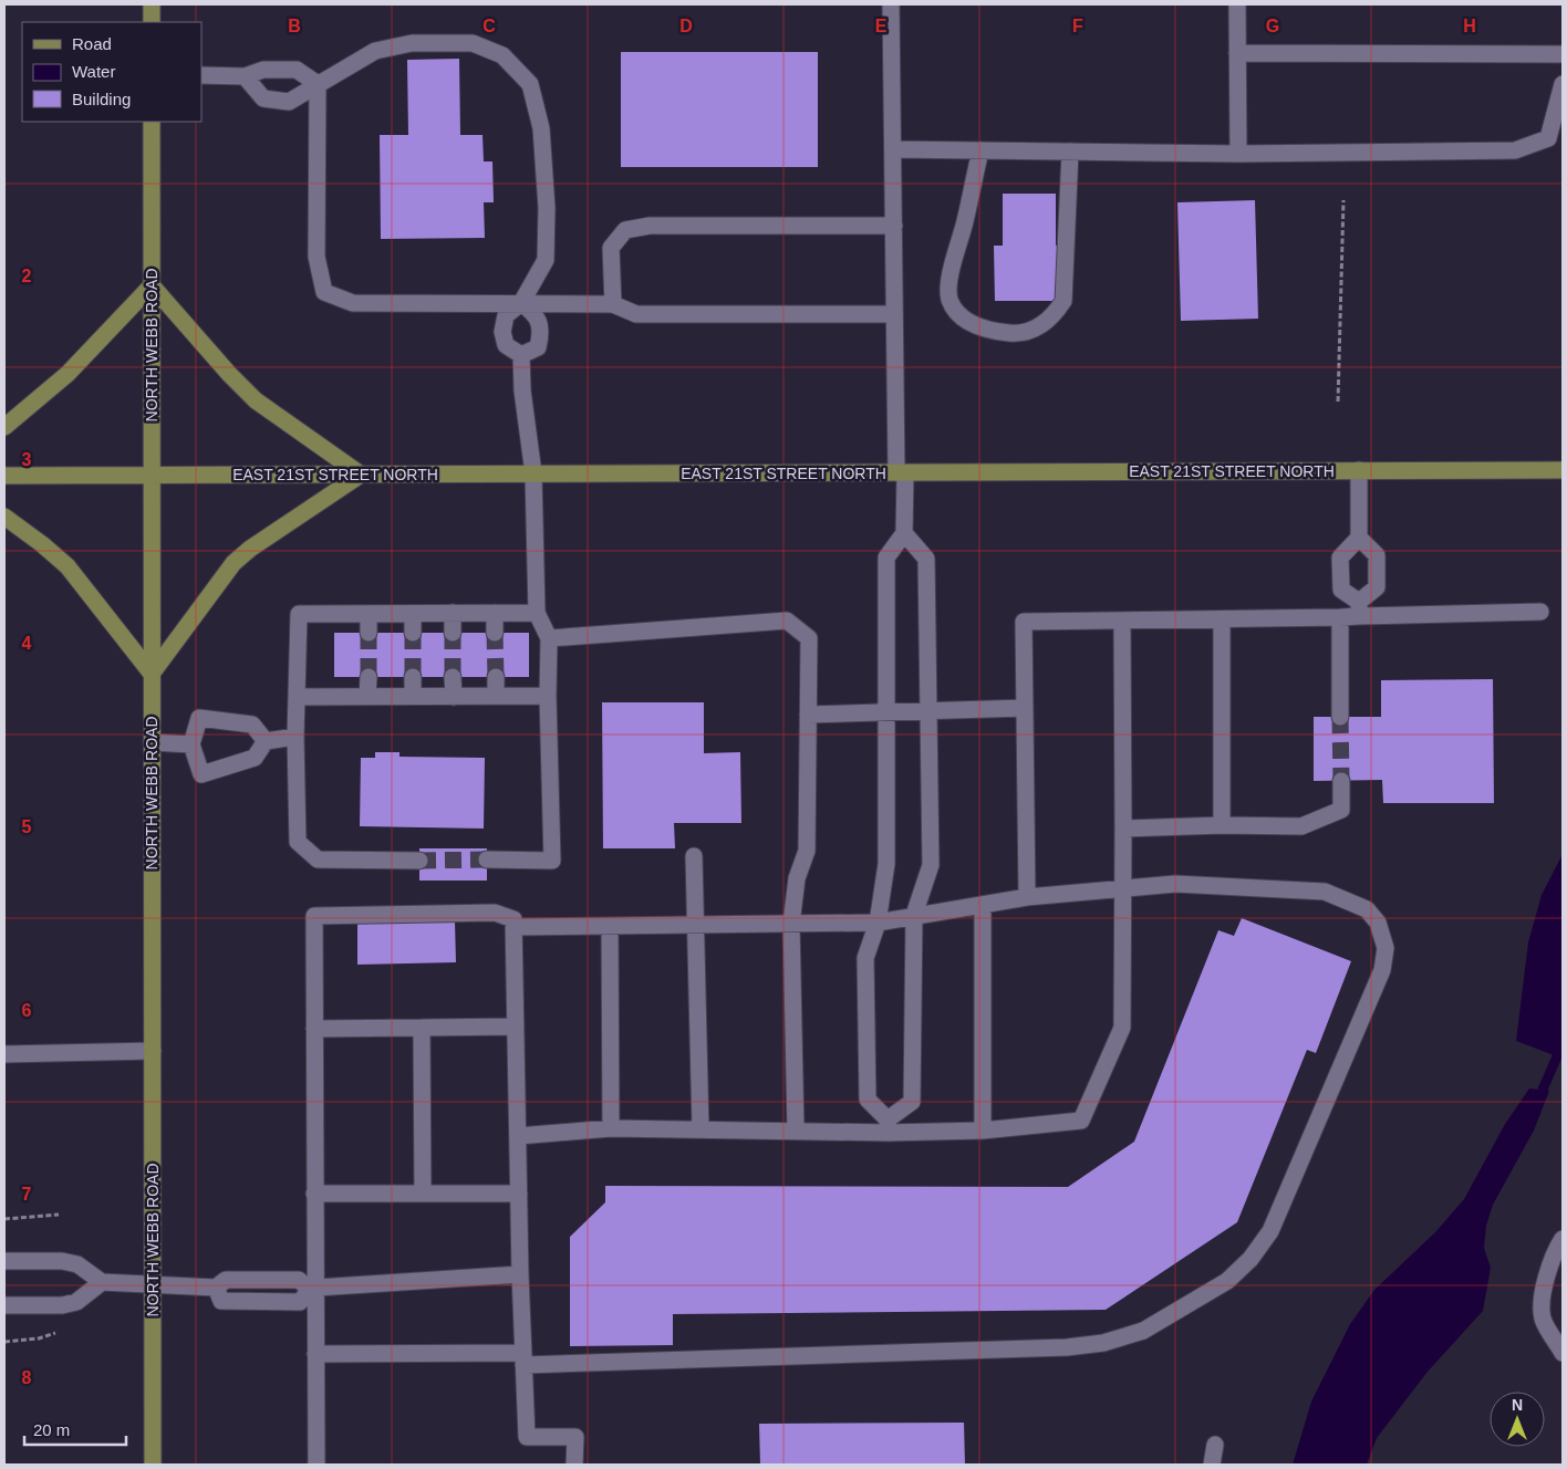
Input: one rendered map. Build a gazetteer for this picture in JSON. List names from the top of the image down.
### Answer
{
  "streets": {
    "main road": ["NORTH WEBB ROAD", "EAST 21ST STREET NORTH"]
  },
  "crossings": [
    ["NORTH WEBB ROAD", "EAST 21ST STREET NORTH"]
  ],
  "legend": ["Road", "Water", "Building"],
  "scale_bar": "20 m",
  "north": "top",
  "grid": {
    "columns": [
      "B",
      "C",
      "D",
      "E",
      "F",
      "G",
      "H"
    ],
    "rows": [
      "2",
      "3",
      "4",
      "5",
      "6",
      "7",
      "8"
    ]
  }
}
